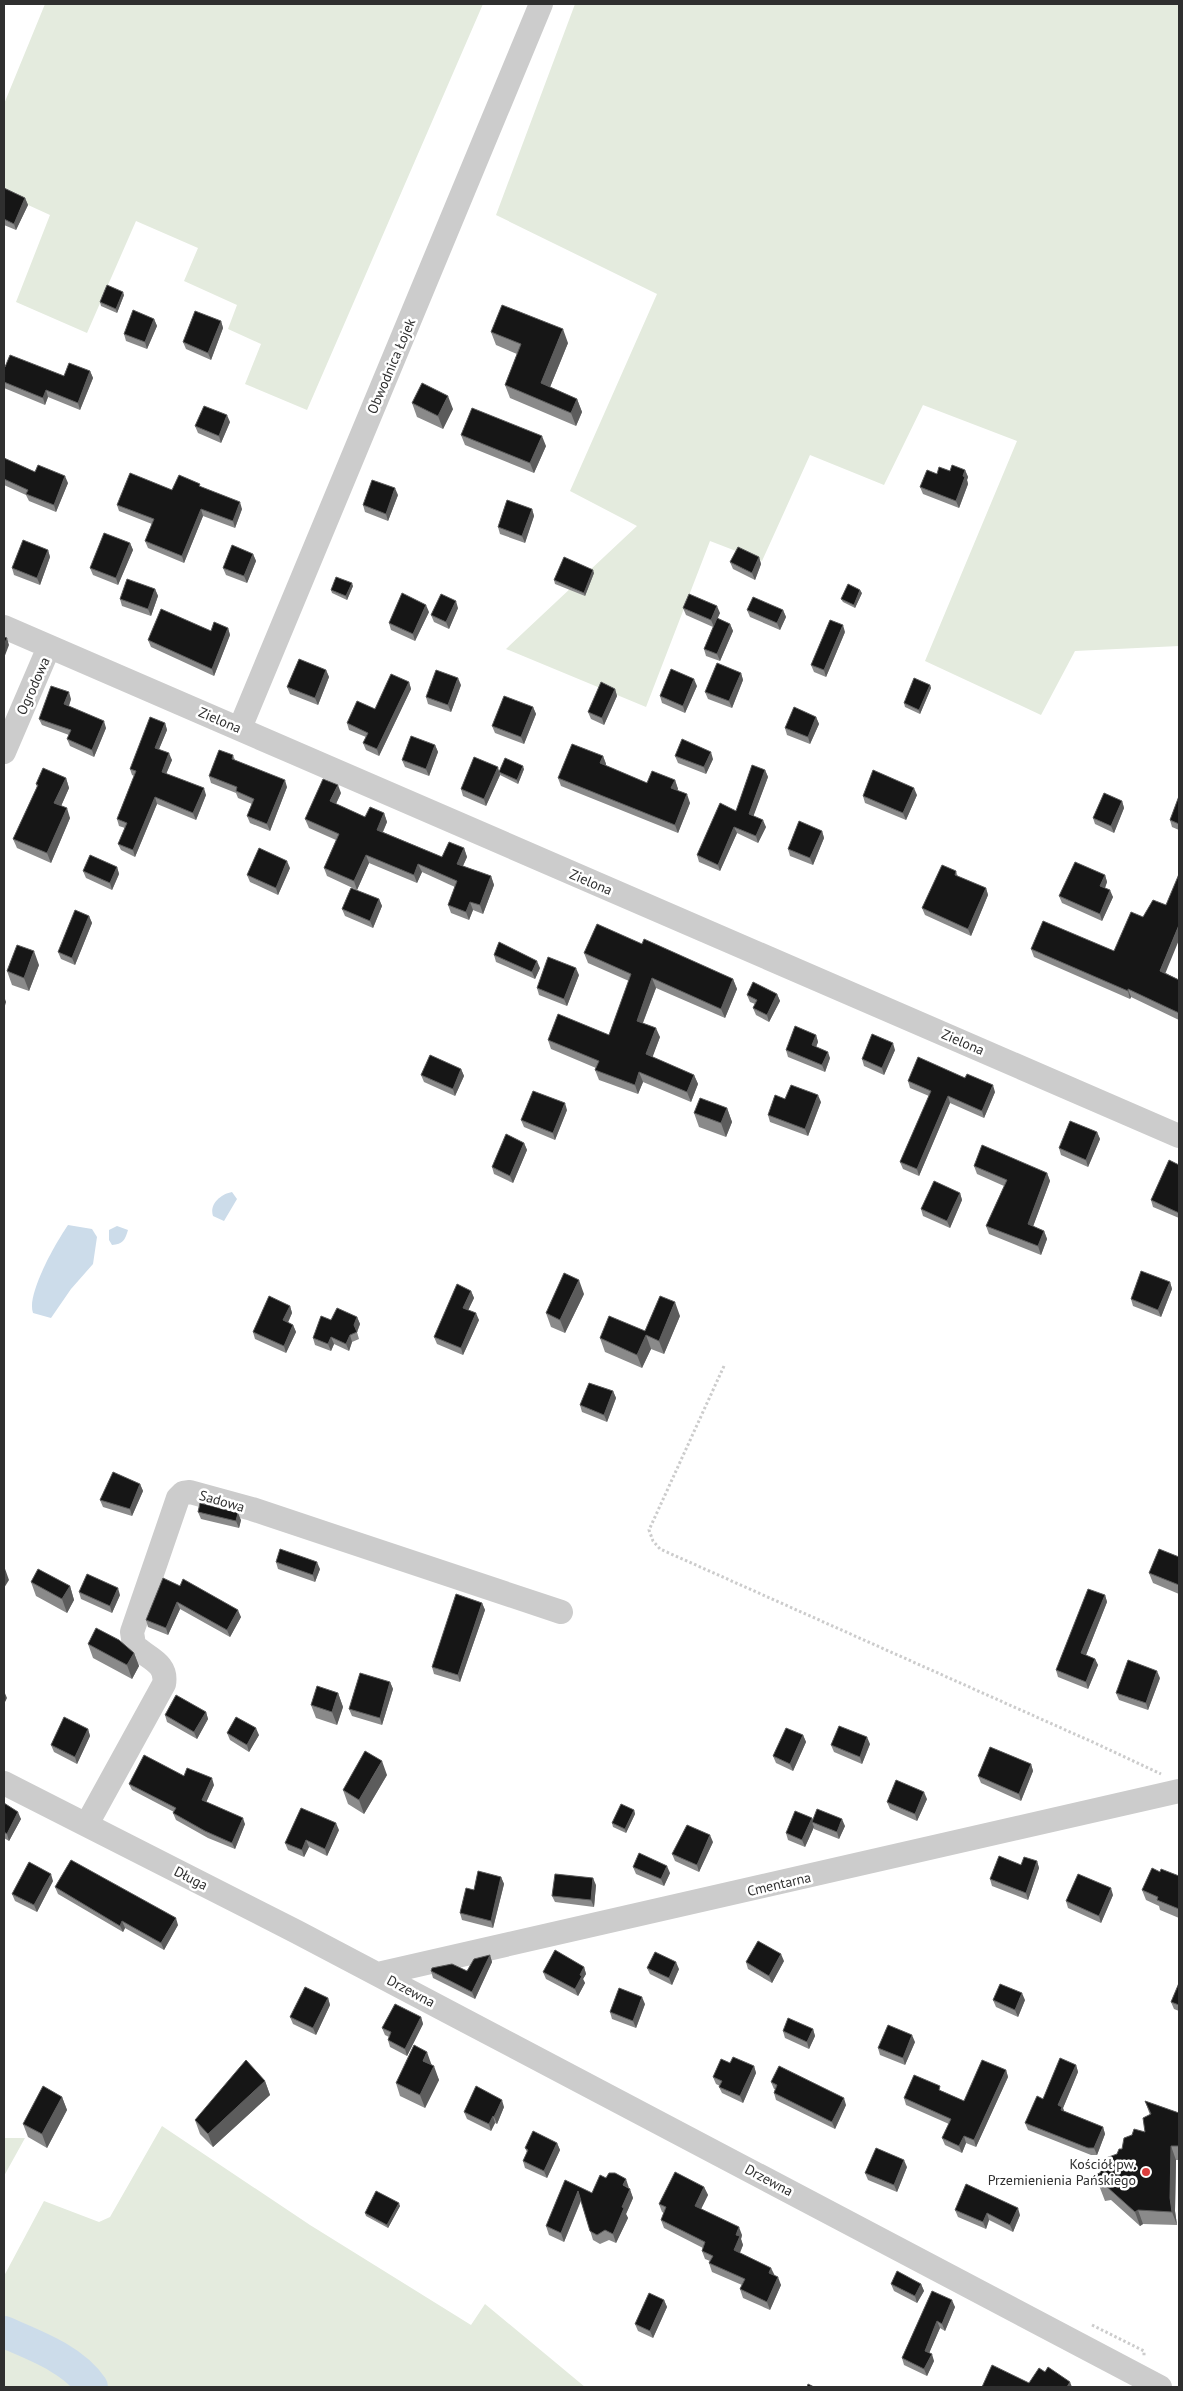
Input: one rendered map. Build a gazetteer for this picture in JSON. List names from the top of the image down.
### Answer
{
  "streets": {
    "street": [
      "Obwodnica Łojek",
      "Ogrodowa",
      "Zielona",
      "Sadowa",
      "Długa",
      "Cmentarna",
      "Drzewna"
    ]
  },
  "crossings": [
    ["Obwodnica Łojek", "Zielona"],
    ["Ogrodowa", "Zielona"],
    ["Sadowa", "Długa"],
    ["Długa", "Cmentarna"],
    ["Długa", "Drzewna"],
    ["Cmentarna", "Drzewna"]
  ],
  "places": ["Kościół pw. Przemienienia Pańskiego"]
}
